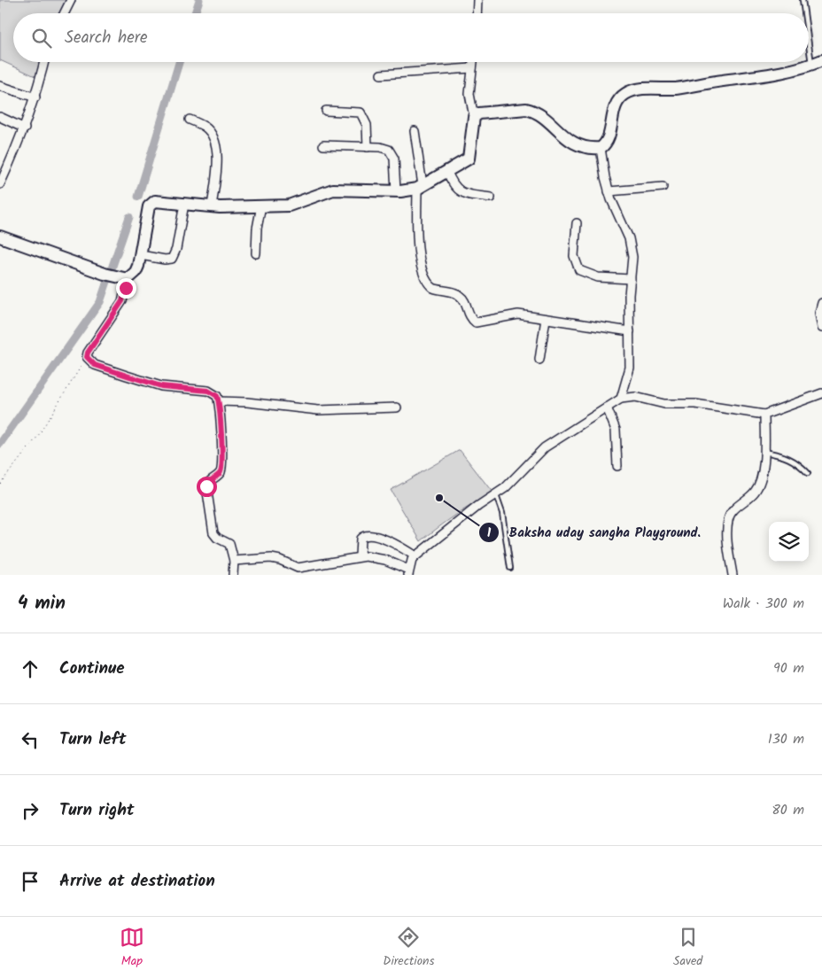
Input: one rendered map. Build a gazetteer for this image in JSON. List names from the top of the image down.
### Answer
{
  "places": ["Baksha uday sangha Playground."],
  "page": {
    "search": "Search here",
    "heading": ["4 min", "Walk · 300 m"],
    "list": [
      ["Continue", "90 m"],
      ["Turn left", "130 m"],
      ["Turn right", "80 m"],
      "Arrive at destination"
    ],
    "nav": ["Map", "Directions", "Saved"]
  }
}
